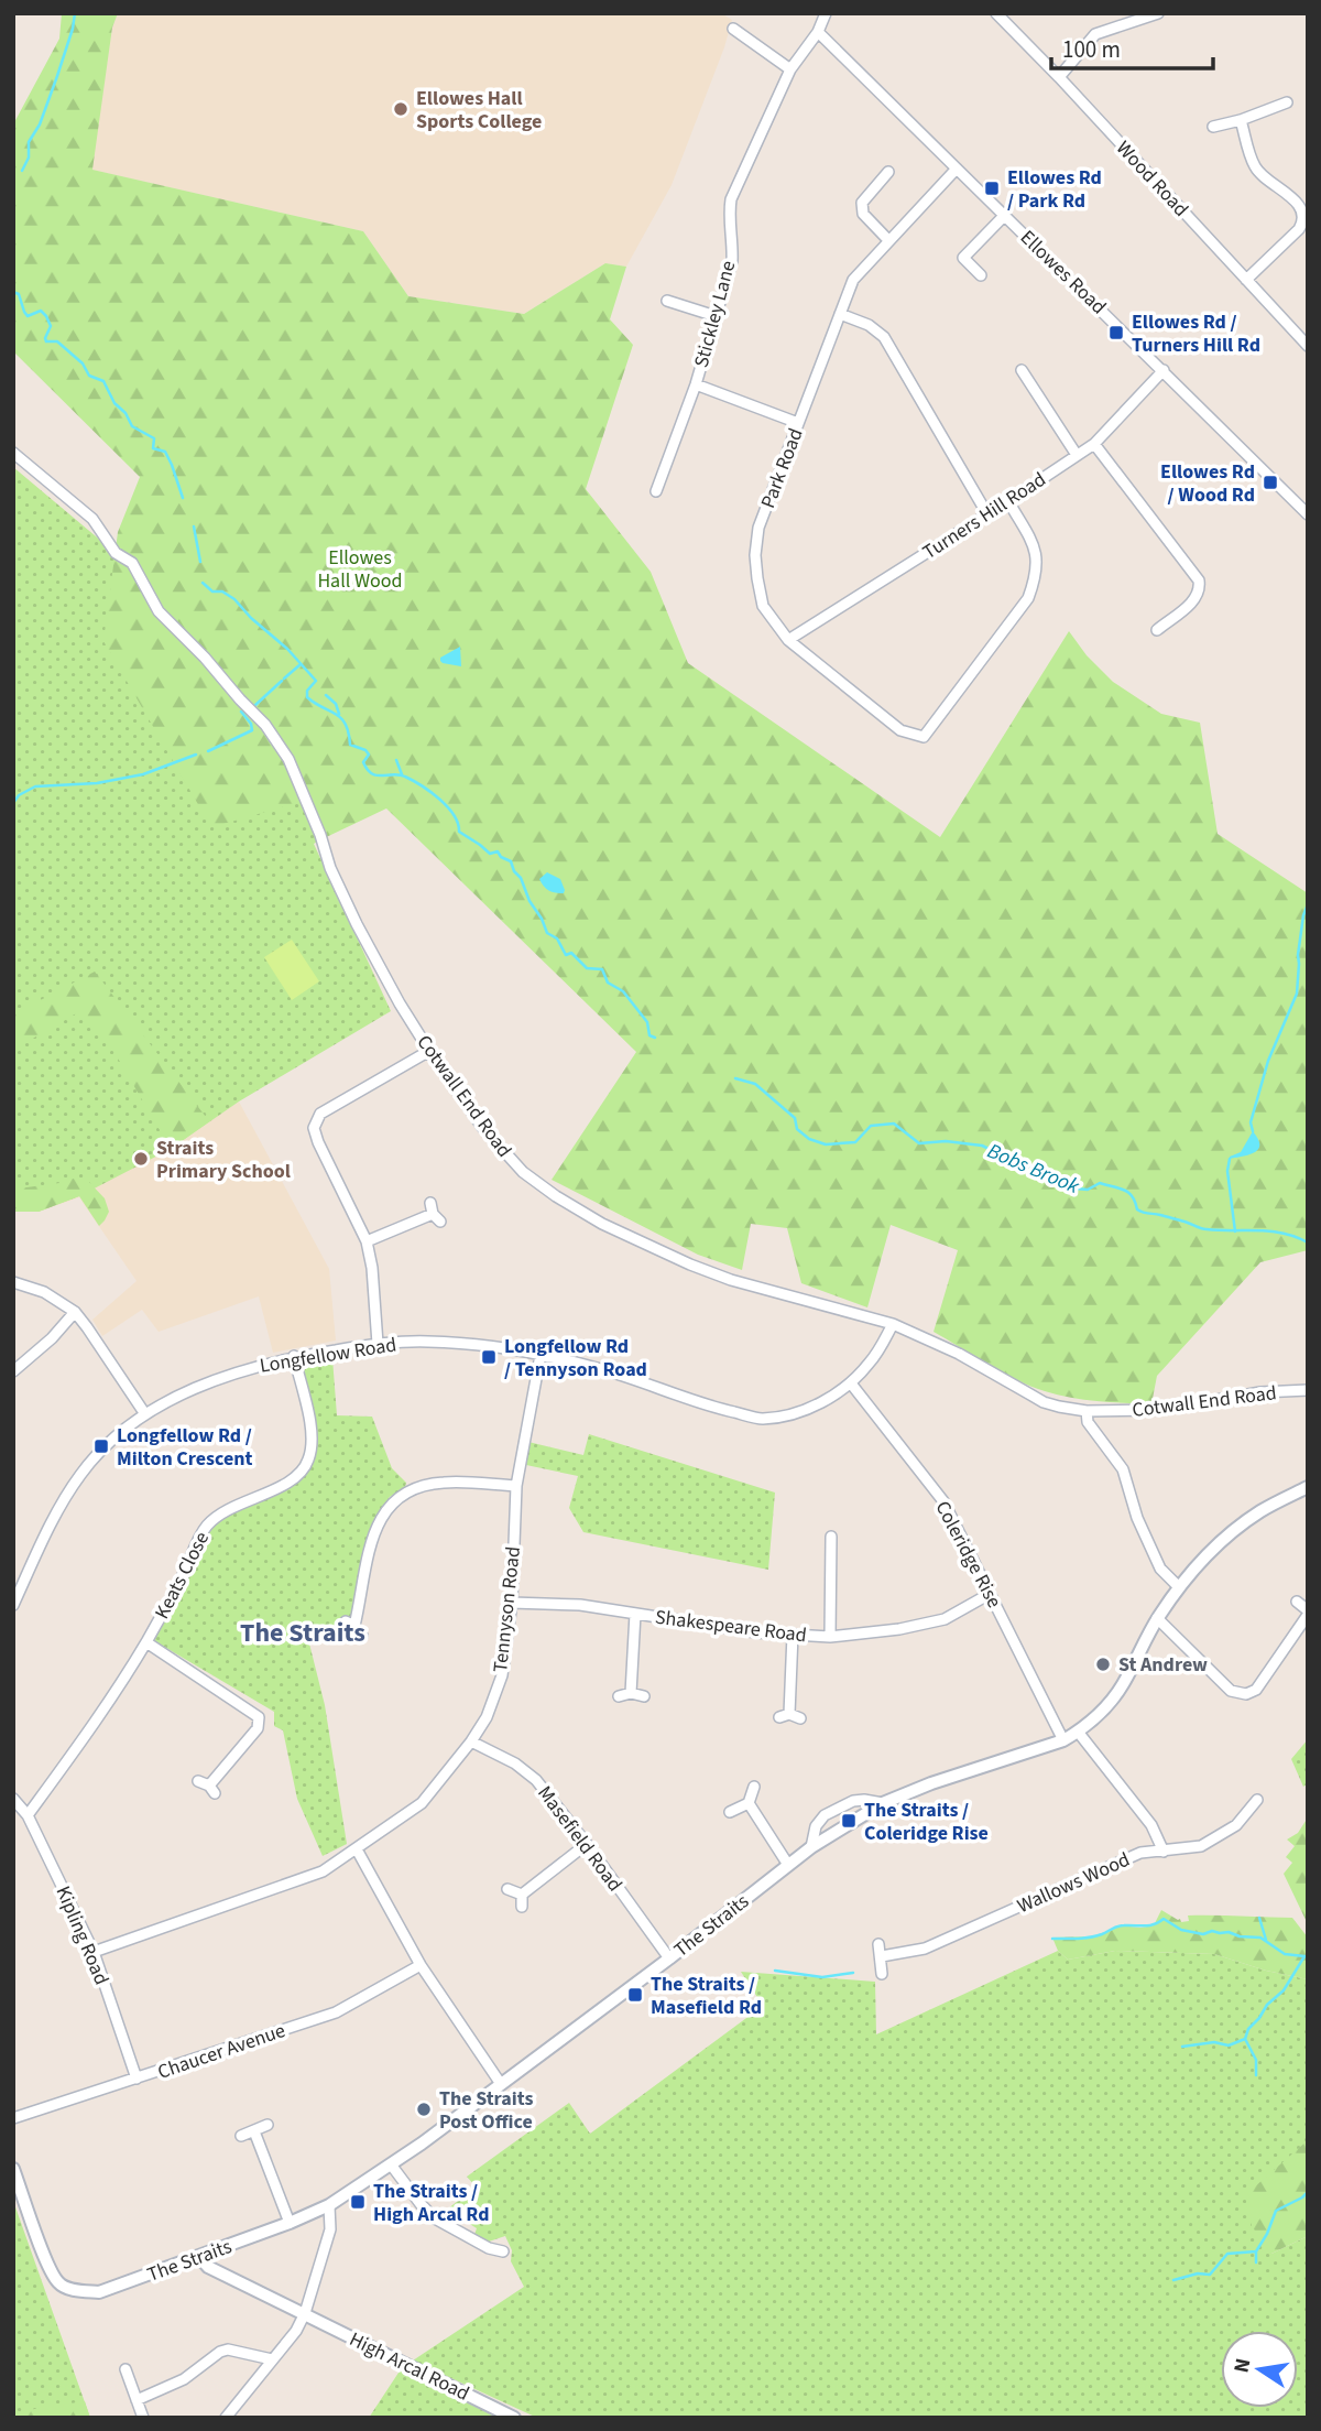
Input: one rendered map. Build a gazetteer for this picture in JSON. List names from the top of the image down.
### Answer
{
  "streets": {
    "street": [
      "Wood Road",
      "Ellowes Road",
      "Stickley Lane",
      "Park Road",
      "Turners Hill Road",
      "Cotwall End Road",
      "Longfellow Road",
      "Coleridge Rise",
      "Keats Close",
      "Tennyson Road",
      "Shakespeare Road",
      "Masefield Road",
      "Wallows Wood",
      "The Straits",
      "Kipling Road",
      "Chaucer Avenue",
      "High Arcal Road"
    ]
  },
  "crossings": [
    ["Ellowes Road", "Stickley Lane"],
    ["Ellowes Road", "Park Road"],
    ["Ellowes Road", "Turners Hill Road"],
    ["Park Road", "Turners Hill Road"],
    ["Cotwall End Road", "Longfellow Road"],
    ["Longfellow Road", "Coleridge Rise"],
    ["Longfellow Road", "Keats Close"],
    ["Longfellow Road", "Tennyson Road"],
    ["Coleridge Rise", "Shakespeare Road"],
    ["Coleridge Rise", "The Straits"],
    ["Keats Close", "Kipling Road"],
    ["Tennyson Road", "Shakespeare Road"],
    ["Tennyson Road", "Masefield Road"],
    ["Tennyson Road", "Kipling Road"],
    ["Masefield Road", "The Straits"],
    ["The Straits", "High Arcal Road"],
    ["Kipling Road", "Chaucer Avenue"]
  ],
  "districts": ["The Straits"],
  "water": ["Bobs Brook"],
  "parks": ["Ellowes Hall Wood"],
  "places": {
    "other": [
      "Ellowes Hall Sports College",
      "Straits Primary School",
      "St Andrew",
      "The Straits Post Office"
    ],
    "transit": [
      "Ellowes Rd / Park Rd",
      "Ellowes Rd / Turners Hill Rd",
      "Ellowes Rd / Wood Rd",
      "Longfellow Rd / Tennyson Road",
      "Longfellow Rd / Milton Crescent",
      "The Straits / Coleridge Rise",
      "The Straits / Masefield Rd",
      "The Straits / High Arcal Rd"
    ]
  },
  "scale_bar": "100 m",
  "north": "left"
}
